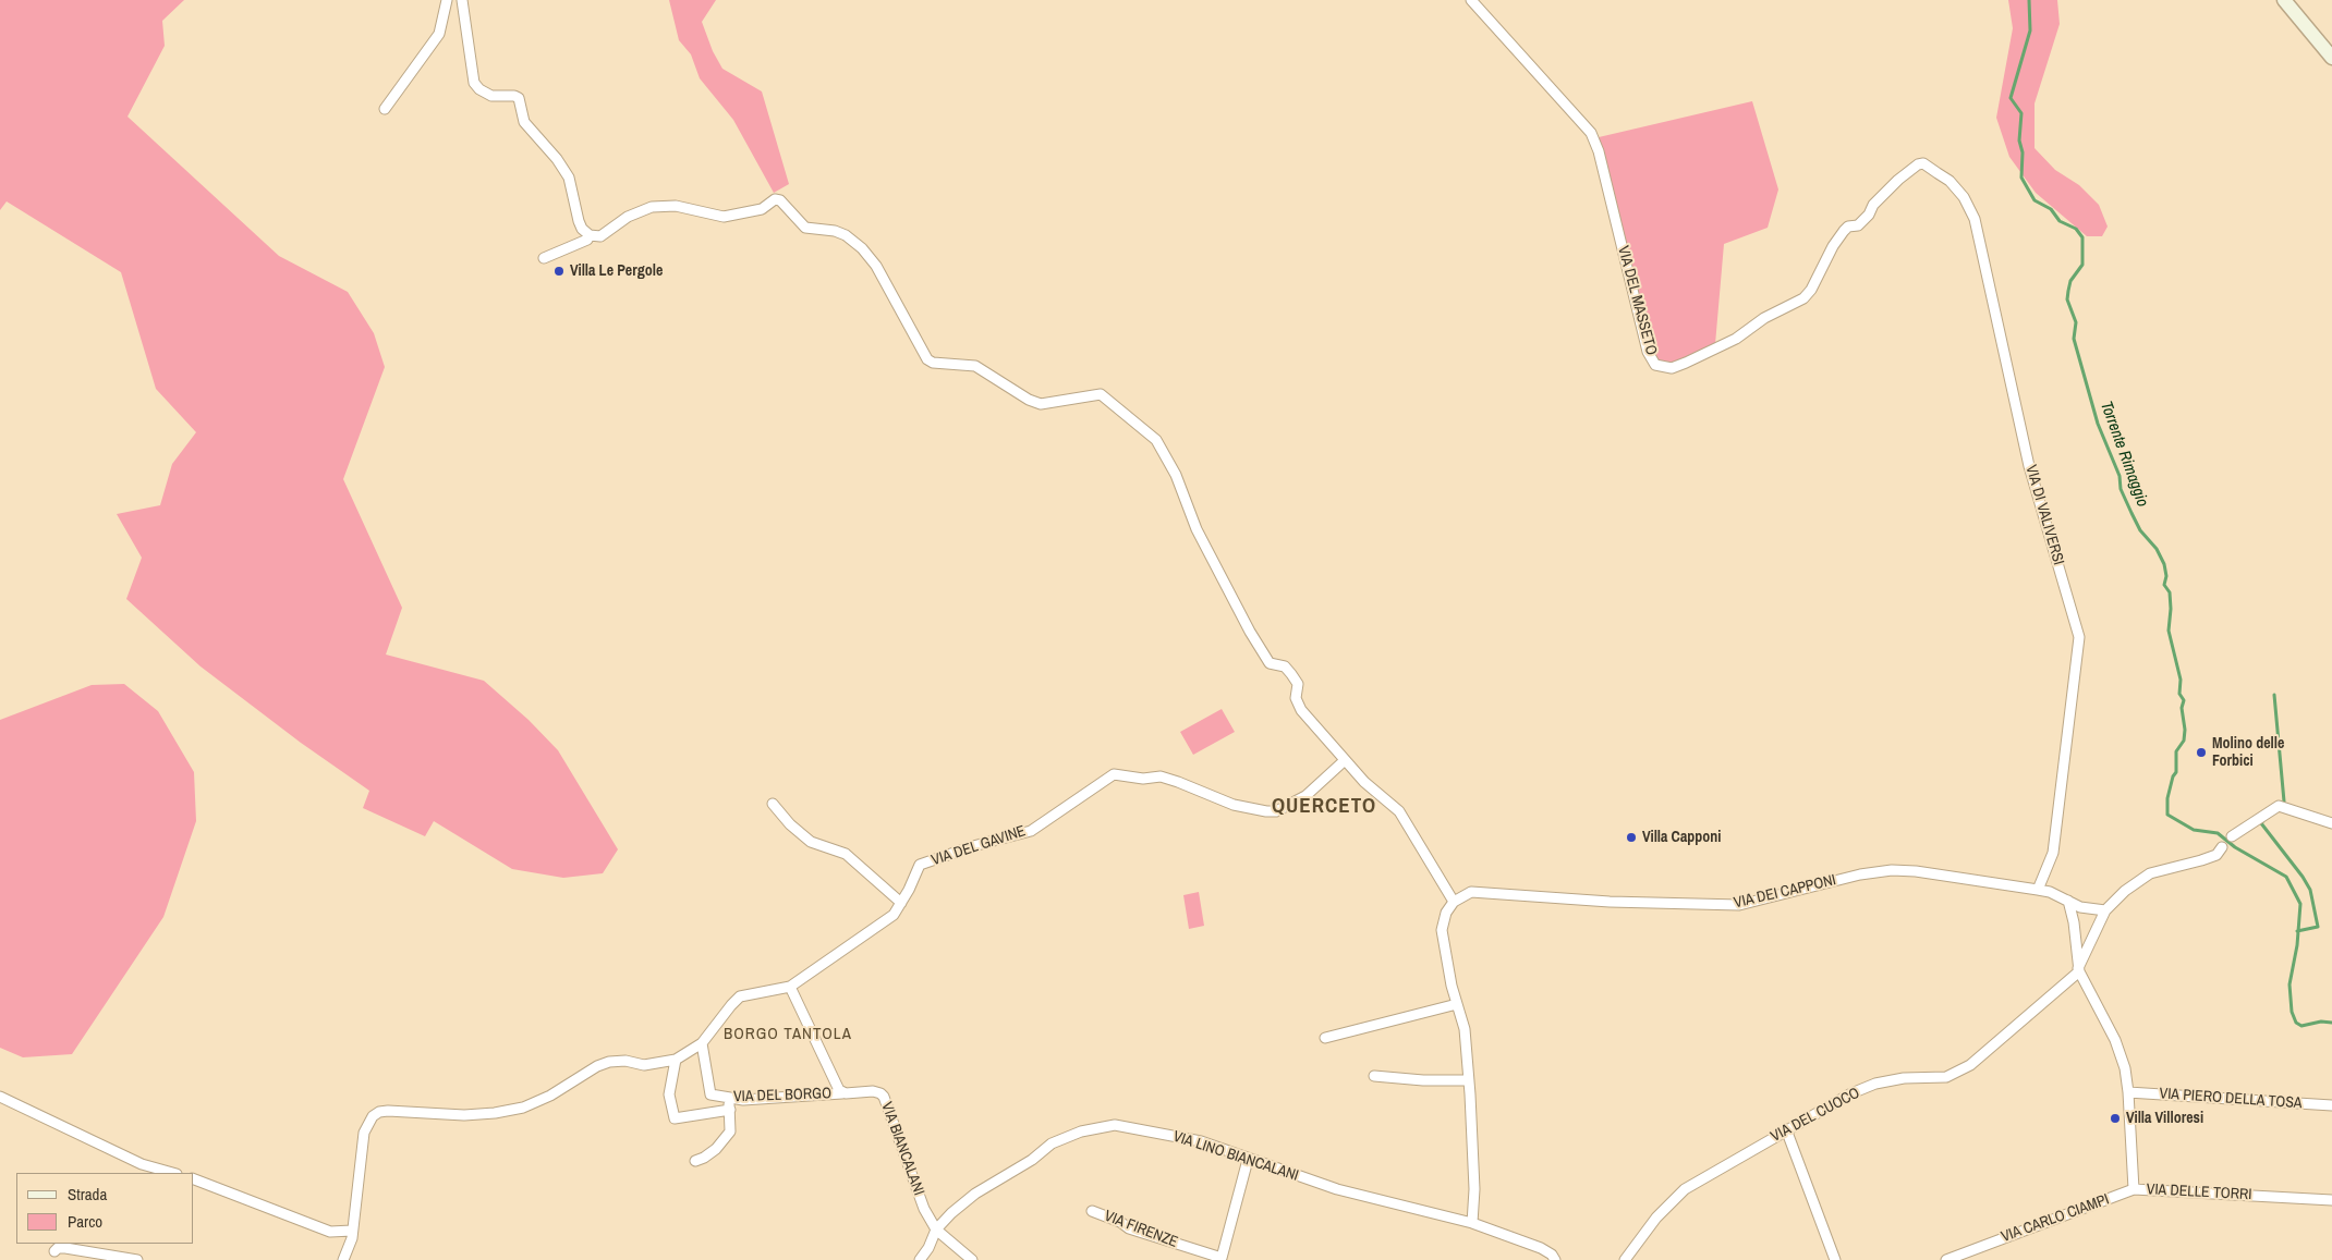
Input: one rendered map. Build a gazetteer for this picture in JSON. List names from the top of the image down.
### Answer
{
  "streets": {
    "street": [
      "VIA DEL MASSETO",
      "VIA DI VALIVERSI",
      "VIA DEL GAVINE",
      "VIA DEI CAPPONI",
      "VIA DEL BORGO",
      "VIA PIERO DELLA TOSA",
      "VIA DEL CUOCO",
      "VIA BIANCALANI",
      "VIA LINO BIANCALANI",
      "VIA DELLE TORRI",
      "VIA CARLO CIAMPI",
      "VIA FIRENZE"
    ]
  },
  "crossings": [
    ["VIA DEL MASSETO", "VIA DI VALIVERSI"],
    ["VIA DI VALIVERSI", "VIA DEI CAPPONI"],
    ["VIA DEI CAPPONI", "VIA DELLE TORRI"],
    ["VIA DEL BORGO", "VIA BIANCALANI"],
    ["VIA PIERO DELLA TOSA", "VIA DELLE TORRI"],
    ["VIA DEL CUOCO", "VIA DELLE TORRI"],
    ["VIA BIANCALANI", "VIA LINO BIANCALANI"],
    ["VIA DELLE TORRI", "VIA CARLO CIAMPI"]
  ],
  "districts": ["QUERCETO", "BORGO TANTOLA"],
  "water": ["Torrente Rimaggio"],
  "places": [
    "Villa Le Pergole",
    "Molino delle Forbici",
    "Villa Capponi",
    "Villa Villoresi"
  ],
  "legend": ["Strada", "Parco"]
}
